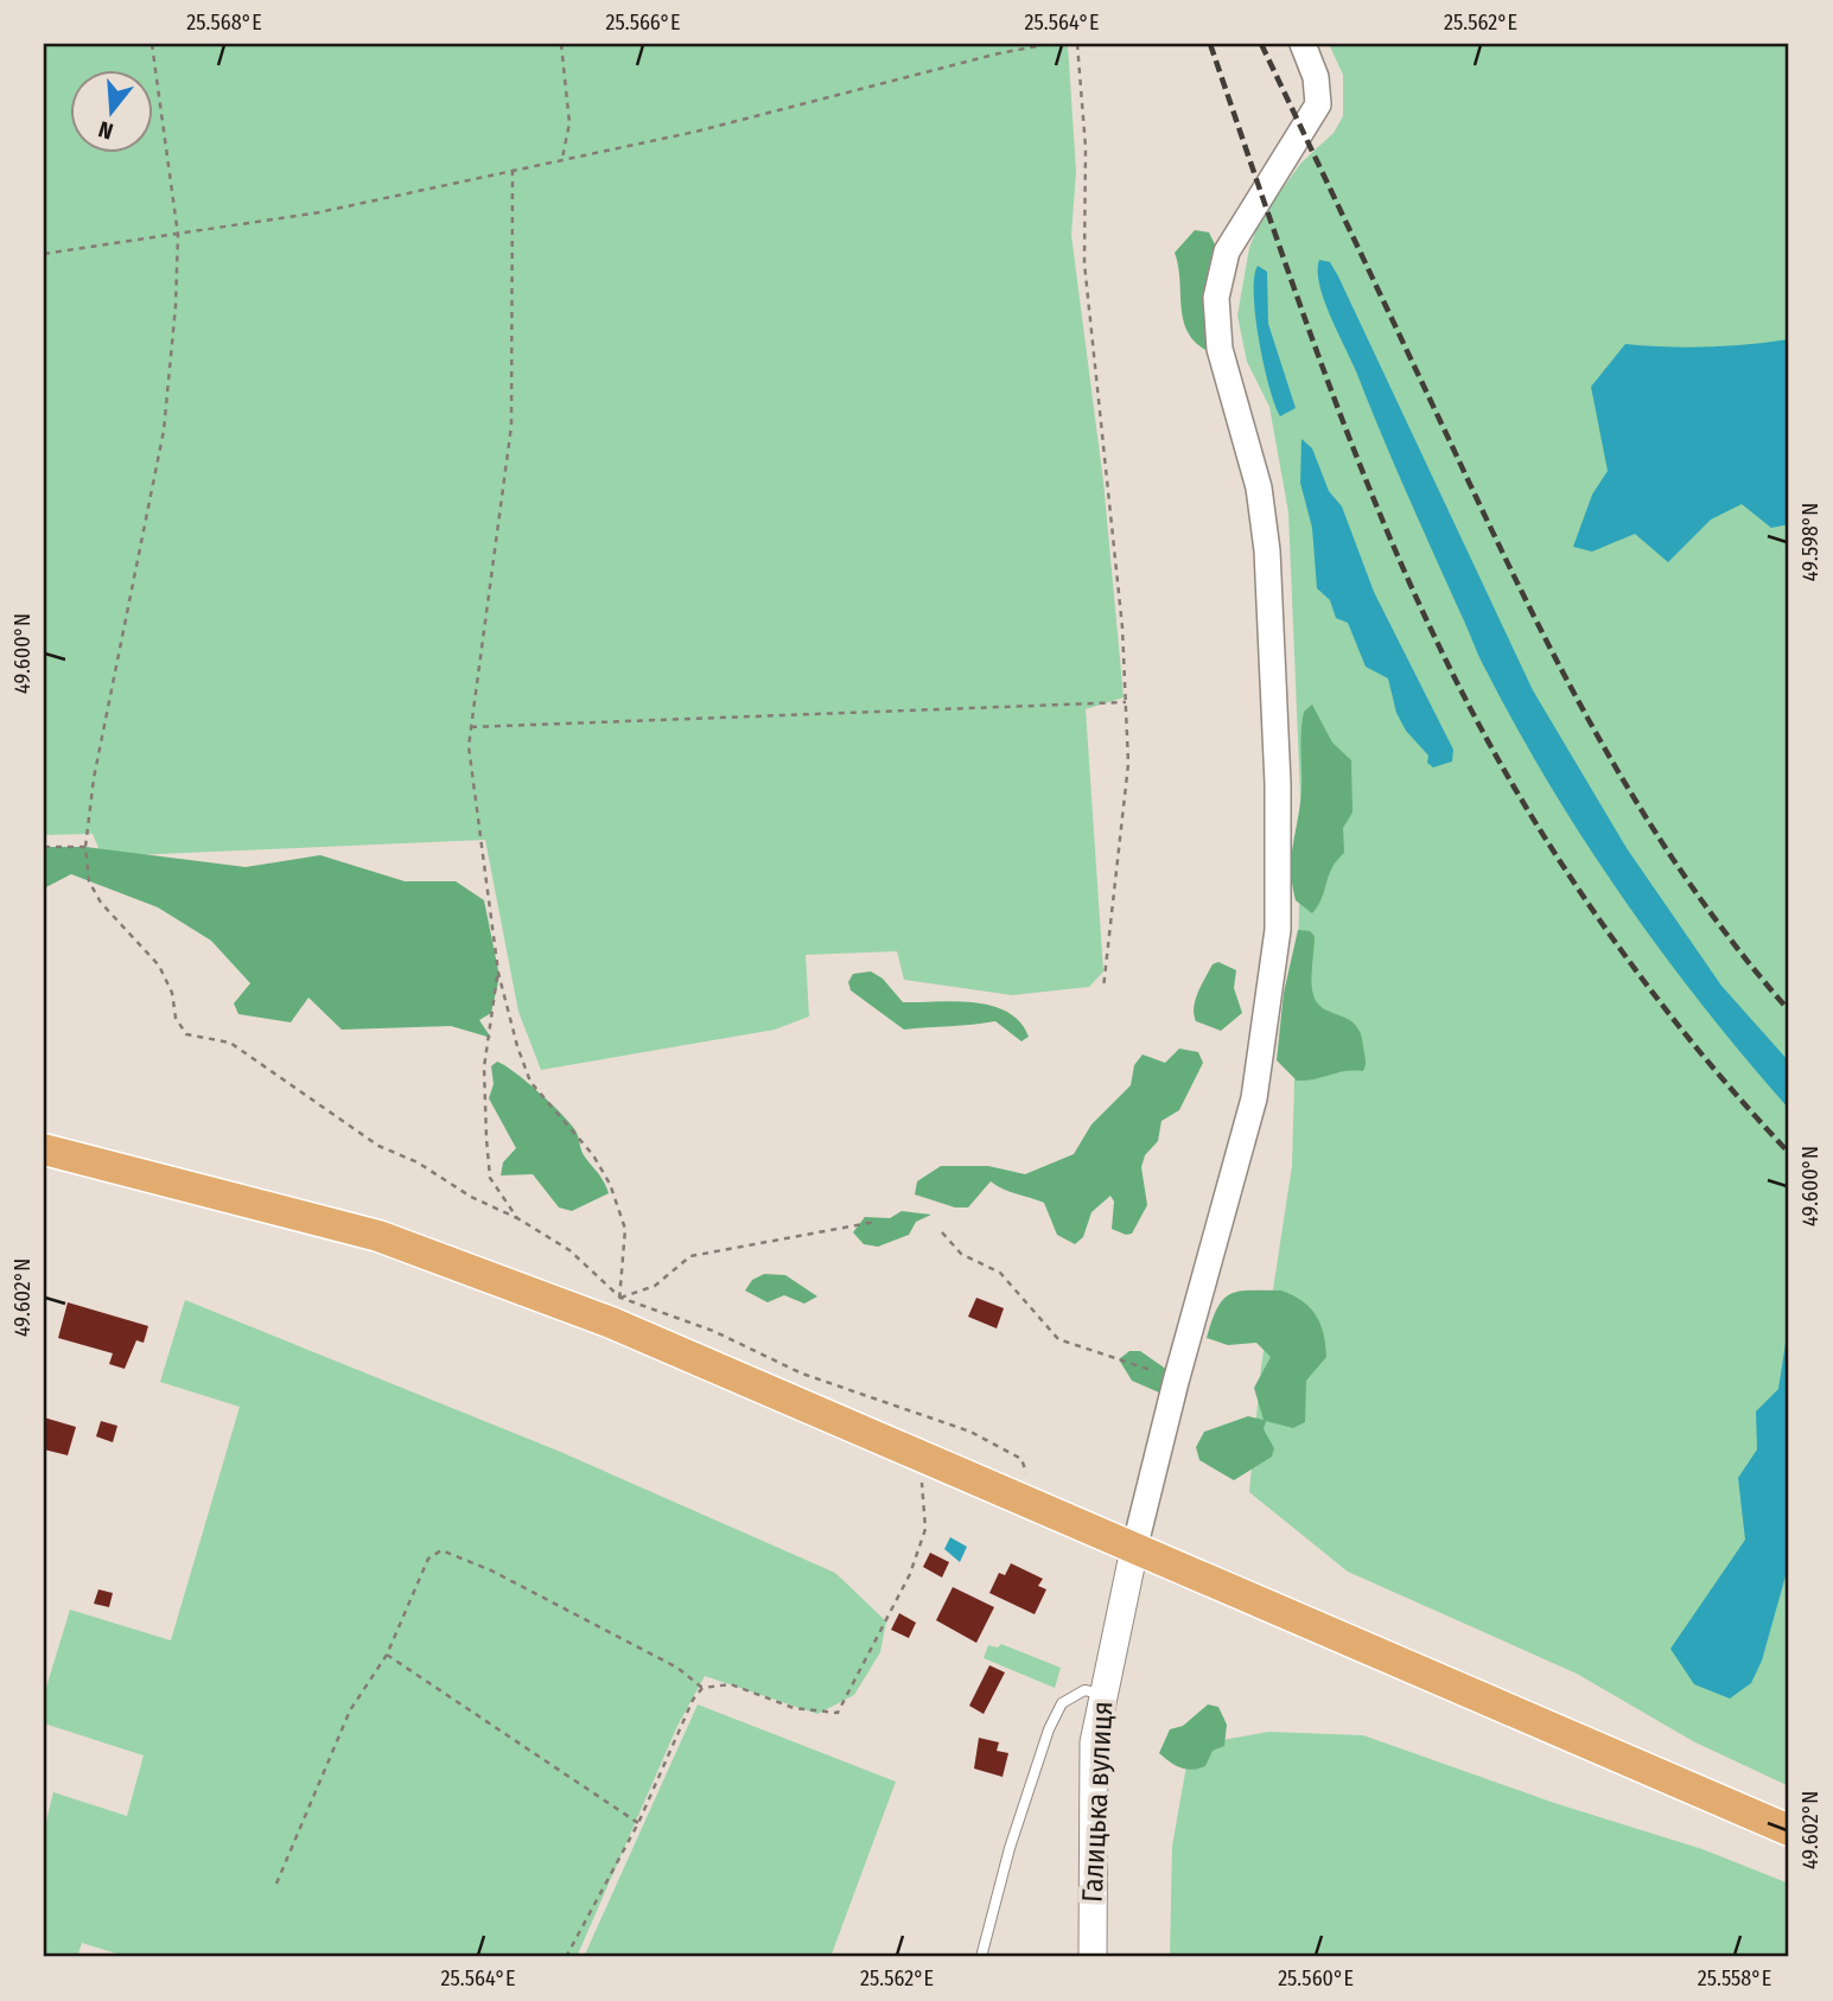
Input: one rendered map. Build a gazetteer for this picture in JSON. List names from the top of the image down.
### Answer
{
  "streets": {
    "main road": ["Галицька вулиця"]
  },
  "north": "bottom",
  "coordinates": [
    "25.568°E",
    "25.566°E",
    "25.564°E",
    "25.562°E",
    "49.598°N",
    "49.600°N",
    "49.602°N",
    "25.560°E",
    "25.558°E"
  ]
}
